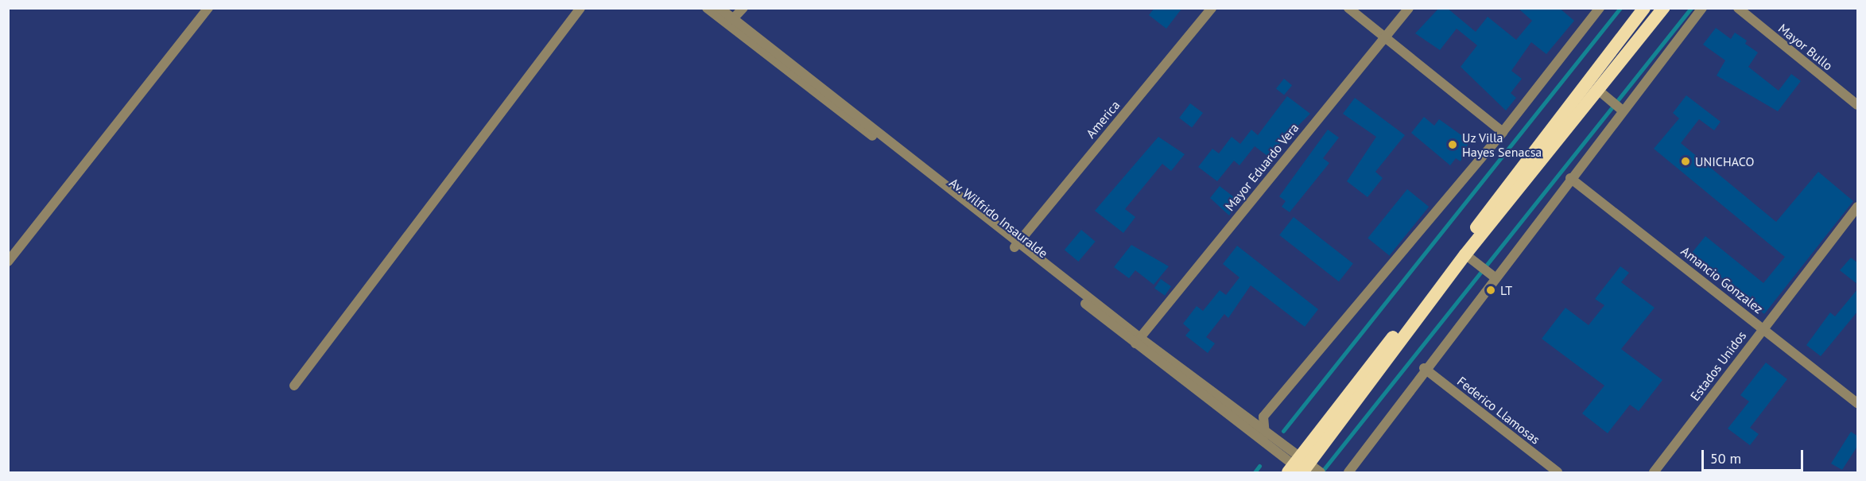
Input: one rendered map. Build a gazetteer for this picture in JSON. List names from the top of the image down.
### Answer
{
  "streets": {
    "street": [
      "Mayor Bullo",
      "America",
      "Mayor Eduardo Vera",
      "Av. Wilfrido Insauralde",
      "Amancio Gonzalez",
      "Estados Unidos",
      "Federico Llamosas"
    ]
  },
  "crossings": [
    ["America", "Av. Wilfrido Insauralde"],
    ["Mayor Eduardo Vera", "Av. Wilfrido Insauralde"],
    ["Amancio Gonzalez", "Estados Unidos"]
  ],
  "places": ["Uz Villa Hayes Senacsa", "UNICHACO", "LT"],
  "scale_bar": "50 m"
}
